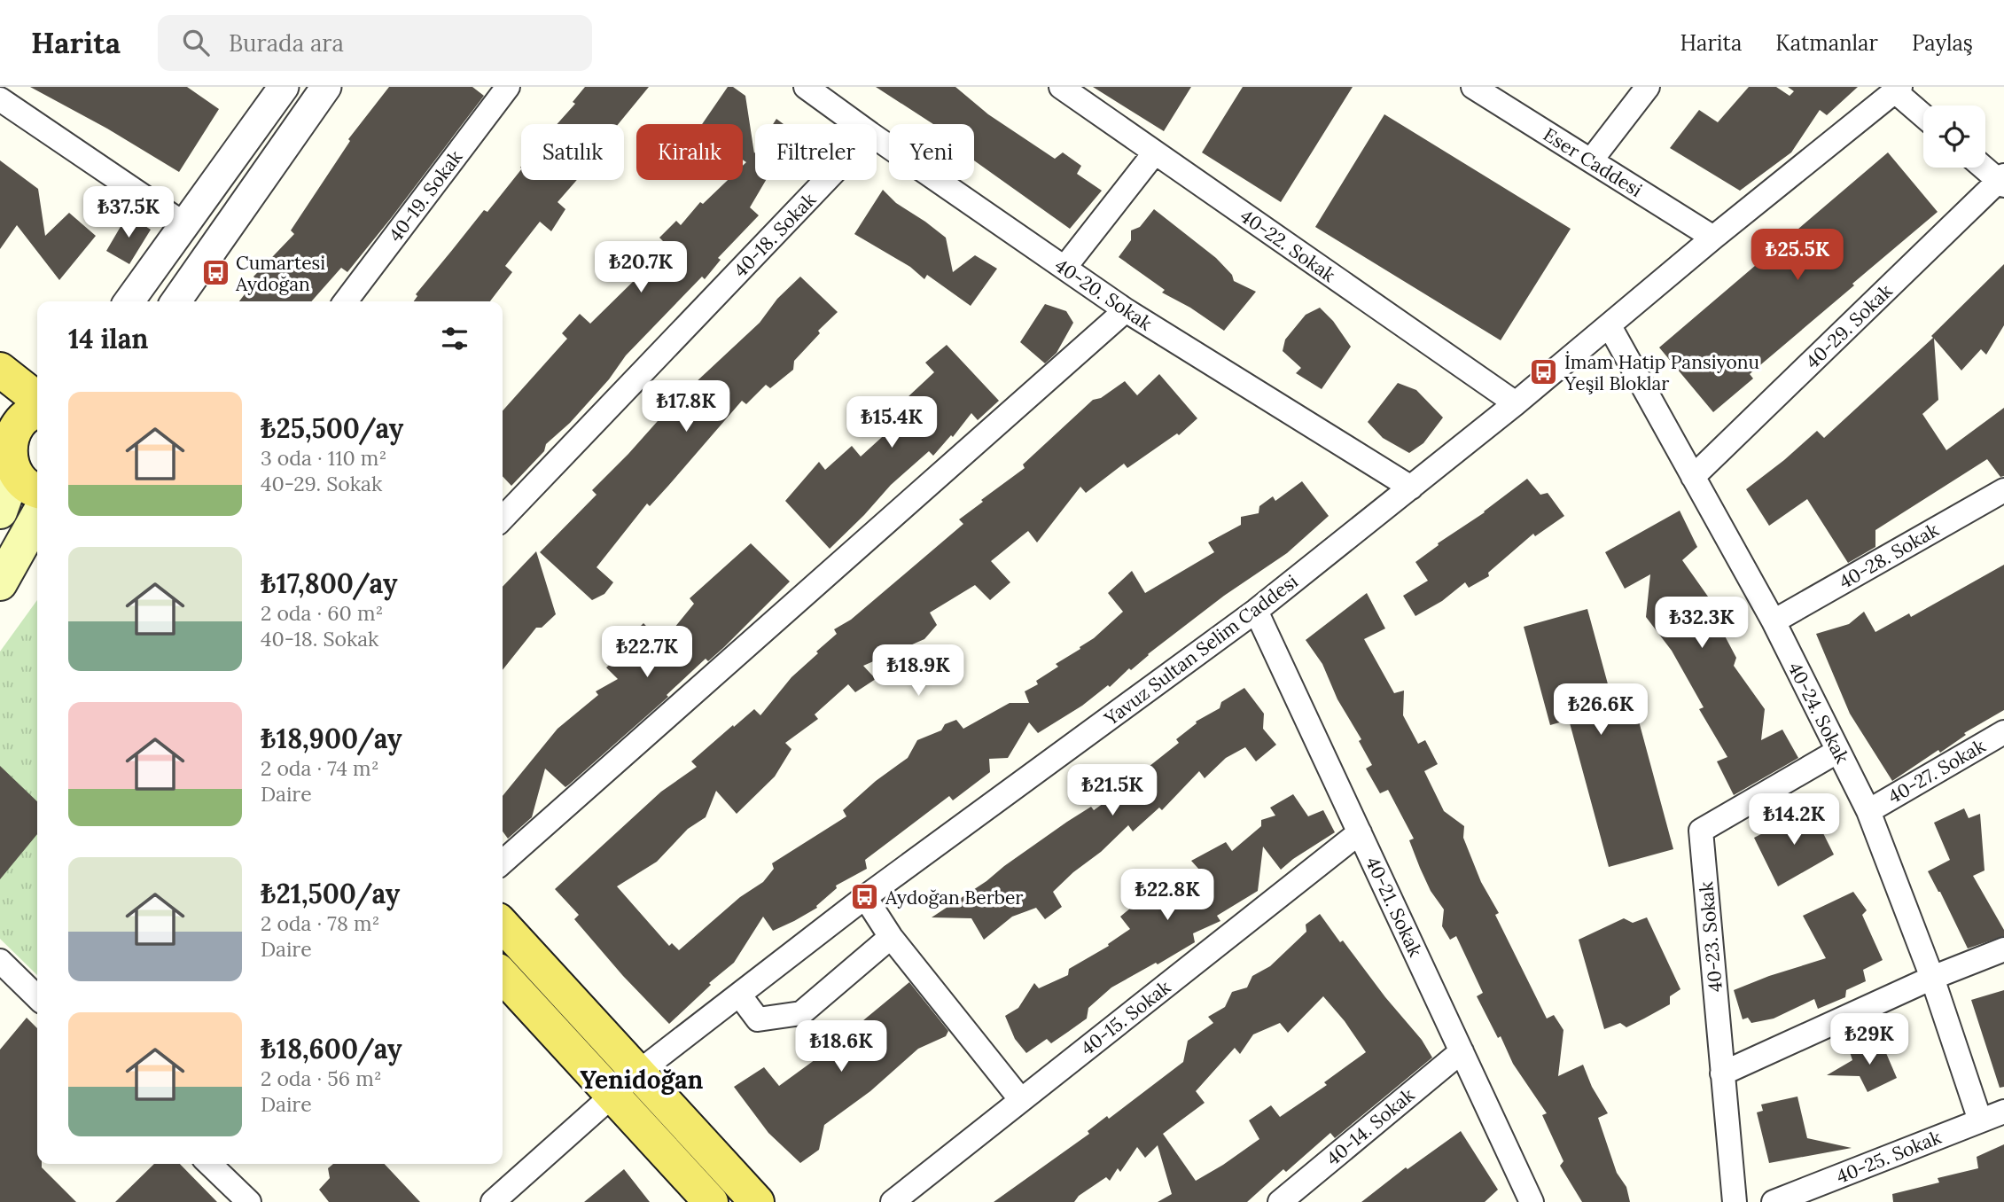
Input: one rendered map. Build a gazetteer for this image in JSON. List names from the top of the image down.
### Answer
{
  "streets": {
    "street": [
      "Eser Caddesi",
      "40-19. Sokak",
      "40-18. Sokak",
      "40-22. Sokak",
      "40-20. Sokak",
      "40-29. Sokak",
      "40-28. Sokak",
      "Yavuz Sultan Selim Caddesi",
      "40-24. Sokak",
      "40-27. Sokak",
      "40-21. Sokak",
      "40-23. Sokak",
      "40-15. Sokak",
      "40-14. Sokak",
      "40-25. Sokak"
    ]
  },
  "crossings": [
    ["Eser Caddesi", "Yavuz Sultan Selim Caddesi"],
    ["40-22. Sokak", "Yavuz Sultan Selim Caddesi"],
    ["40-20. Sokak", "Yavuz Sultan Selim Caddesi"],
    ["40-29. Sokak", "40-24. Sokak"],
    ["40-28. Sokak", "40-24. Sokak"],
    ["Yavuz Sultan Selim Caddesi", "40-24. Sokak"],
    ["Yavuz Sultan Selim Caddesi", "40-21. Sokak"],
    ["40-24. Sokak", "40-27. Sokak"],
    ["40-24. Sokak", "40-23. Sokak"],
    ["40-24. Sokak", "40-25. Sokak"],
    ["40-21. Sokak", "40-15. Sokak"],
    ["40-21. Sokak", "40-14. Sokak"]
  ],
  "districts": ["Yenidoğan"],
  "places": {
    "bus stop": ["Cumartesi Aydoğan", "İmam Hatip Pansiyonu Yeşil Bloklar", "Aydoğan Berber"]
  },
  "page": {
    "header": "Harita",
    "search": "Burada ara",
    "nav": ["Harita", "Katmanlar", "Paylaş"],
    "chip": [
      "Satılık",
      "Kiralık",
      "Filtreler",
      "Yeni"
    ],
    "price": [
      "₺37.5K",
      "₺25.5K",
      "₺20.7K",
      "₺17.8K",
      "₺15.4K",
      "₺32.3K",
      "₺22.7K",
      "₺18.9K",
      "₺26.6K",
      "₺21.5K",
      "₺14.2K",
      "₺22.8K",
      "₺29K",
      "₺18.6K"
    ],
    "heading": "14 ilan",
    "list": [
      {
        "name": "₺25,500/ay",
        "note": "3 oda · 110 m² · 40-29. Sokak"
      },
      {
        "name": "₺17,800/ay",
        "note": "2 oda · 60 m² · 40-18. Sokak"
      },
      {
        "name": "₺18,900/ay",
        "note": "2 oda · 74 m² · Daire"
      },
      {
        "name": "₺21,500/ay",
        "note": "2 oda · 78 m² · Daire"
      },
      {
        "name": "₺18,600/ay",
        "note": "2 oda · 56 m² · Daire"
      }
    ]
  }
}
